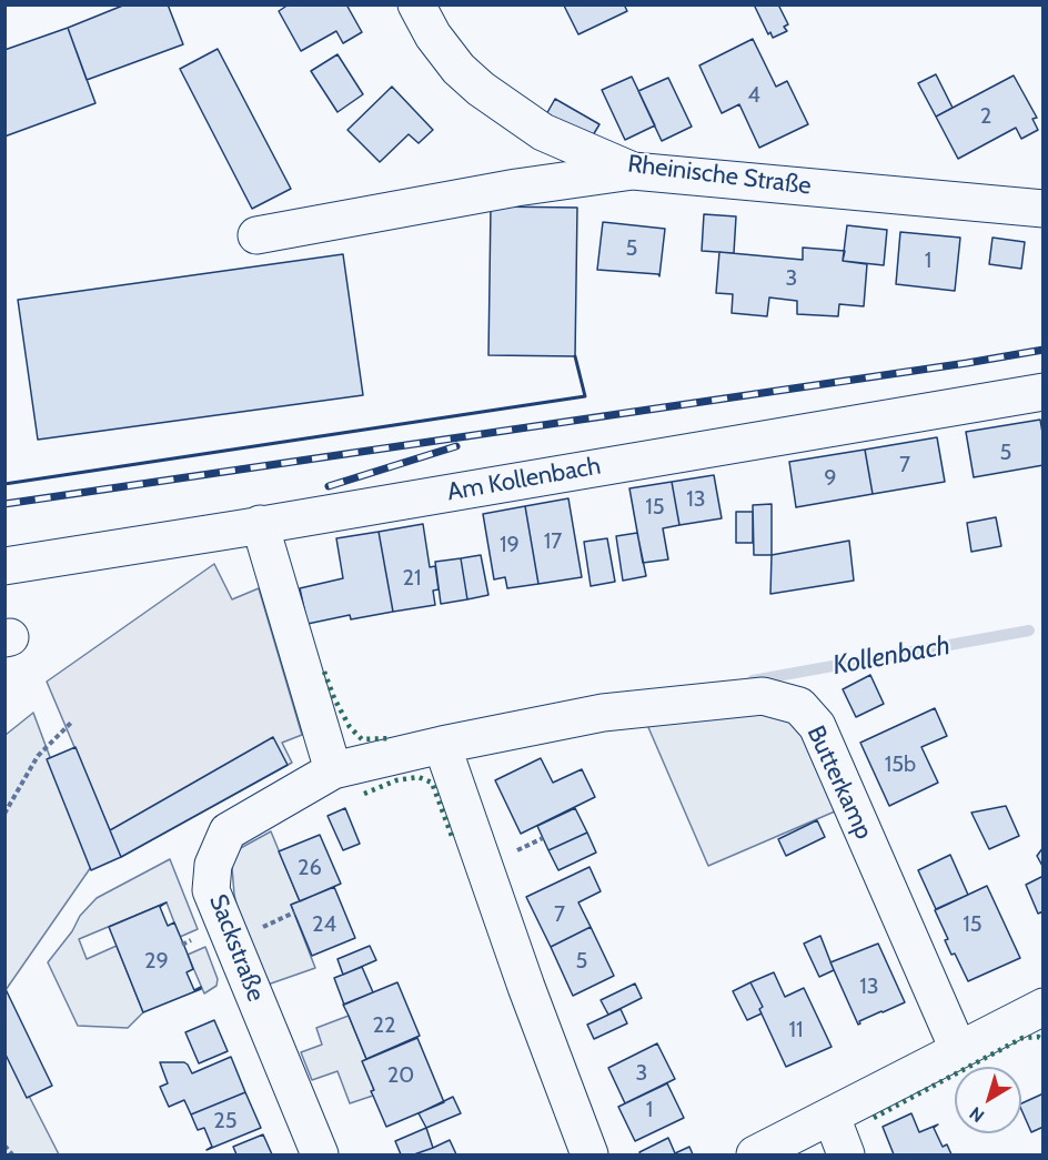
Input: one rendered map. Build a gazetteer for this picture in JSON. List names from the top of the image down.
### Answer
{
  "streets": {
    "street": [
      "Rheinische Straße",
      "Am Kollenbach",
      "Butterkamp",
      "Sackstraße"
    ]
  },
  "crossings": [
    ["Butterkamp", "Sackstraße"]
  ],
  "water": ["Kollenbach"],
  "house_numbers": [
    "4",
    "2",
    "5",
    "1",
    "3",
    "5",
    "7",
    "9",
    "13",
    "15",
    "17",
    "19",
    "21",
    "15b",
    "26",
    "7",
    "24",
    "15",
    "29",
    "5",
    "13",
    "22",
    "11",
    "3",
    "20",
    "1",
    "25"
  ],
  "north": "bottom left"
}
